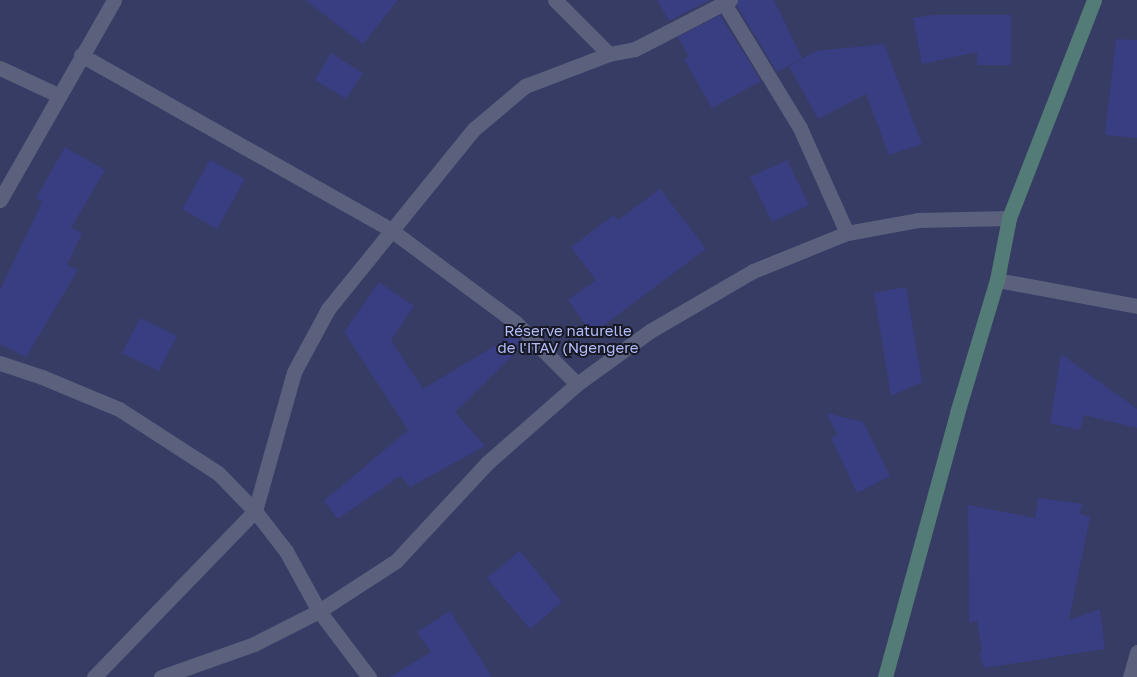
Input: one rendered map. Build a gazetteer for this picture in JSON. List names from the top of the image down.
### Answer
{
  "parks": ["Réserve naturelle de l'ITAV (Ngengere"]
}
